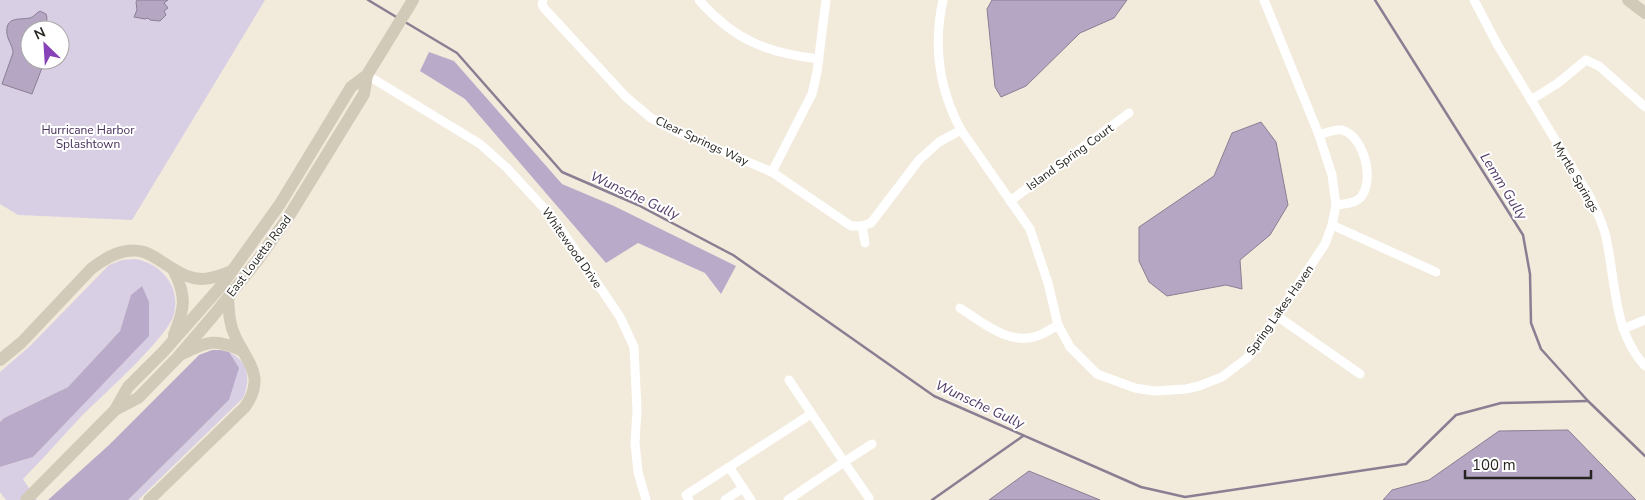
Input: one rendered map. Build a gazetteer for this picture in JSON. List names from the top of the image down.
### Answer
{
  "streets": {
    "main road": ["East Louetta Road"],
    "street": [
      "Clear Springs Way",
      "Island Spring Court",
      "Myrtle Springs",
      "Whitewood Drive",
      "Spring Lakes Haven"
    ]
  },
  "crossings": [
    ["Island Spring Court", "Spring Lakes Haven"],
    ["Whitewood Drive", "East Louetta Road"]
  ],
  "water": ["Lemm Gully", "Wunsche Gully"],
  "parks": ["Hurricane Harbor Splashtown"],
  "scale_bar": "100 m",
  "north": "top left"
}
